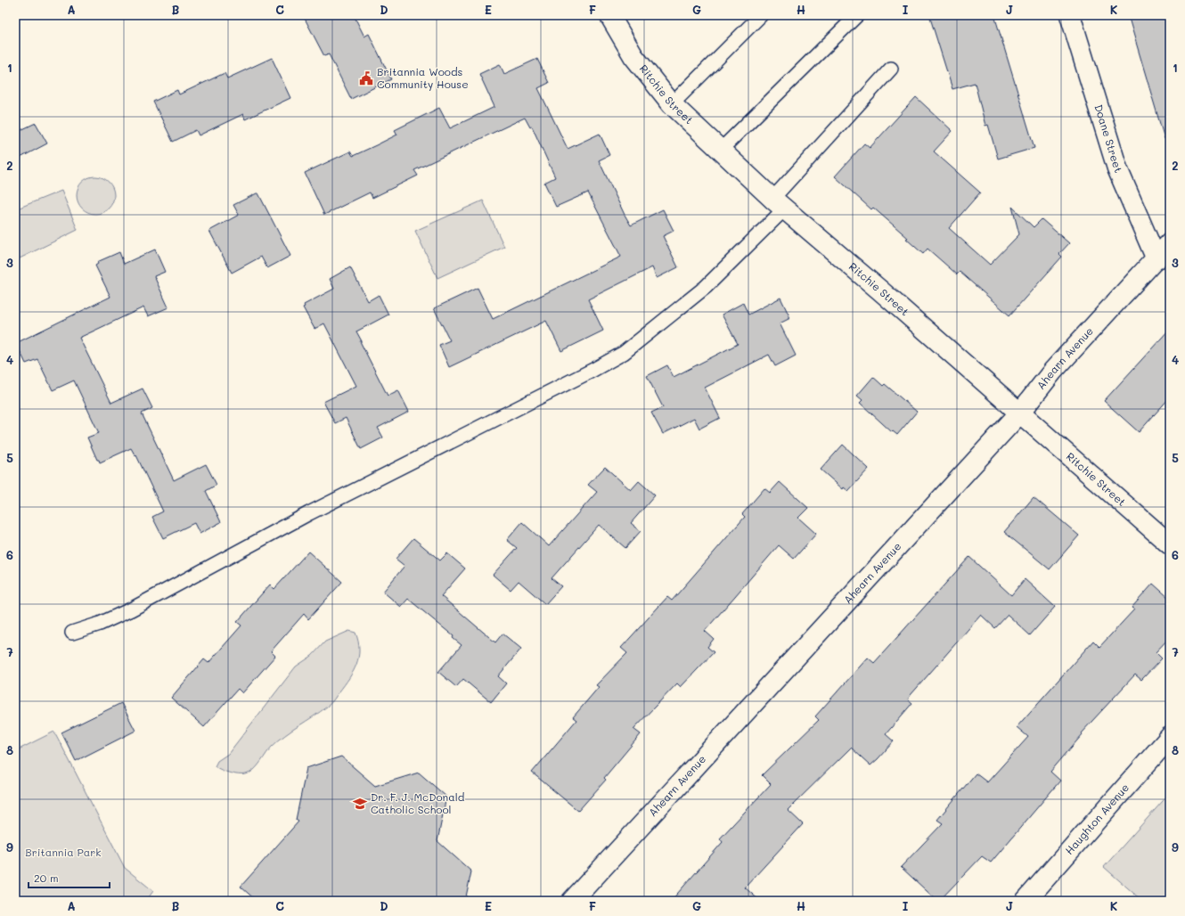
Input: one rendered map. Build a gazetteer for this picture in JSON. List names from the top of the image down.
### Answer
{
  "streets": {
    "street": [
      "Ritchie Street",
      "Doane Street",
      "Ahearn Avenue",
      "Haughton Avenue"
    ]
  },
  "crossings": [
    ["Ritchie Street", "Ahearn Avenue"],
    ["Doane Street", "Ahearn Avenue"]
  ],
  "parks": ["Britannia Park"],
  "places": {
    "public building": ["Britannia Woods Community House"],
    "school or university": ["Dr. F. J. McDonald Catholic School"]
  },
  "scale_bar": "20 m",
  "grid": {
    "columns": [
      "A",
      "B",
      "C",
      "D",
      "E",
      "F",
      "G",
      "H",
      "I",
      "J",
      "K"
    ],
    "rows": [
      "1",
      "2",
      "3",
      "4",
      "5",
      "6",
      "7",
      "8",
      "9"
    ]
  }
}
